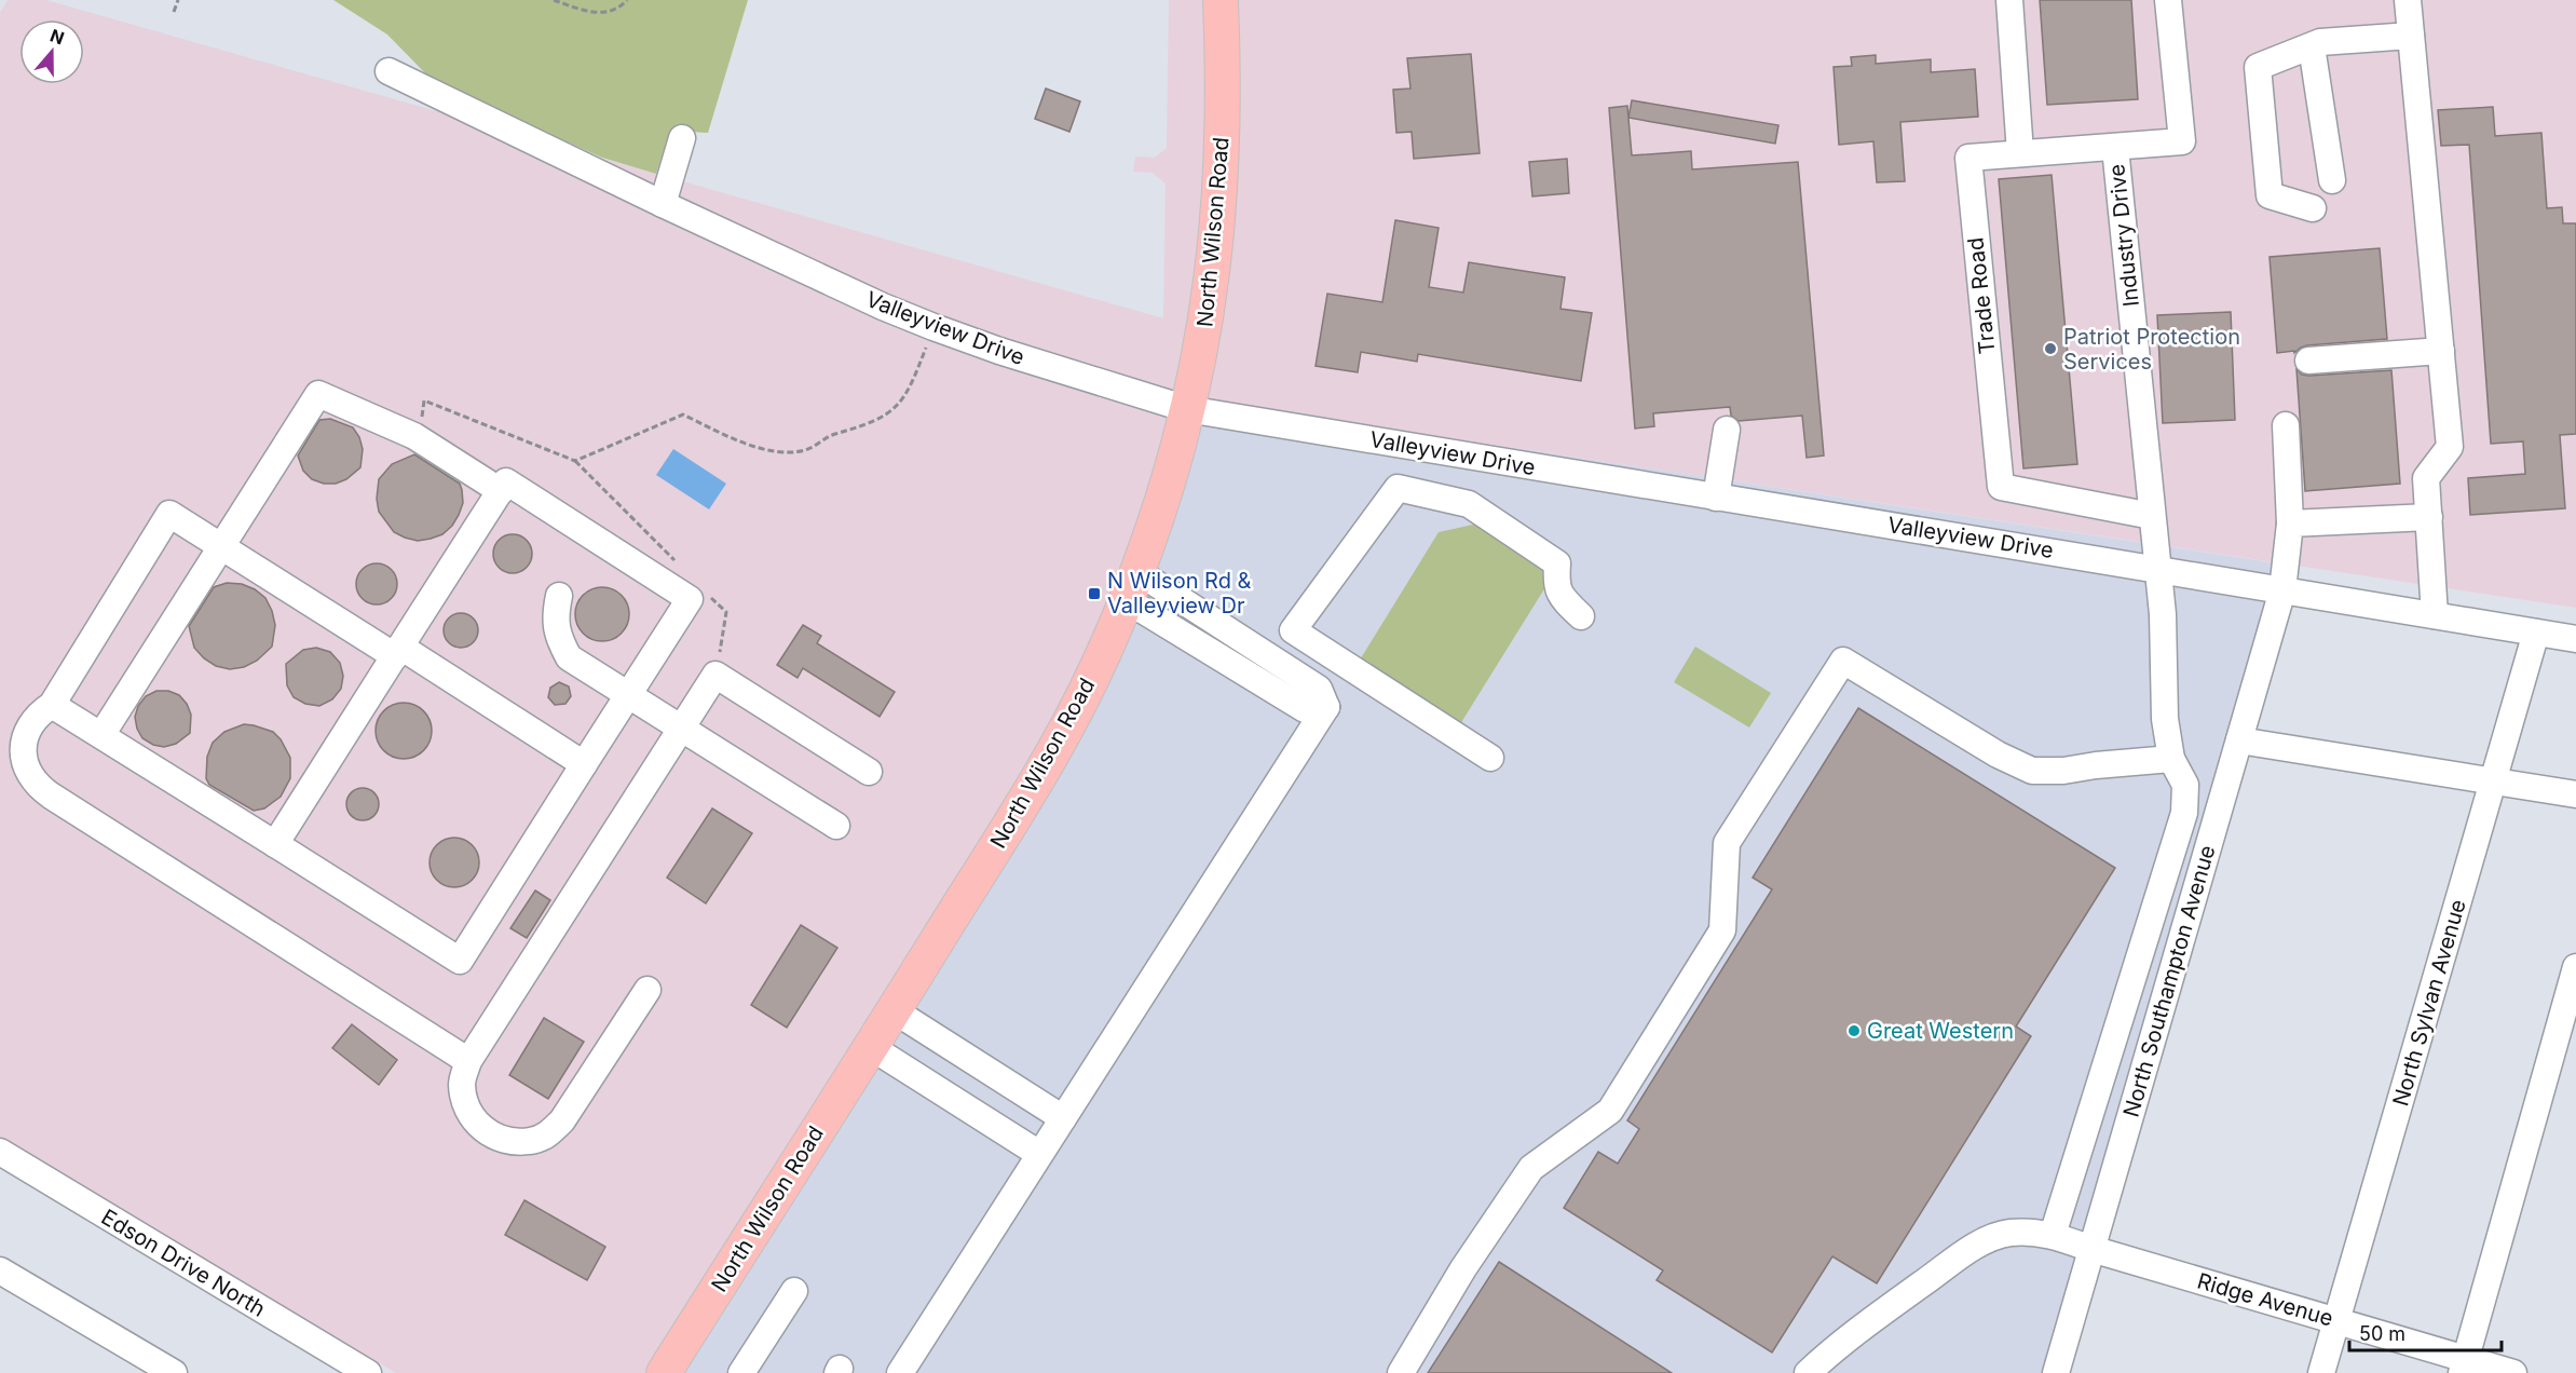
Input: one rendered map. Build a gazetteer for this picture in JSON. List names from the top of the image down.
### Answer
{
  "streets": {
    "main road": ["North Wilson Road"],
    "street": [
      "Industry Drive",
      "Trade Road",
      "Valleyview Drive",
      "North Southampton Avenue",
      "North Sylvan Avenue",
      "Edson Drive North",
      "Ridge Avenue"
    ]
  },
  "crossings": [
    ["North Wilson Road", "Valleyview Drive"],
    ["Industry Drive", "Trade Road"],
    ["Industry Drive", "Valleyview Drive"],
    ["Industry Drive", "Ridge Avenue"],
    ["Valleyview Drive", "North Southampton Avenue"],
    ["Valleyview Drive", "North Sylvan Avenue"],
    ["North Southampton Avenue", "Ridge Avenue"],
    ["North Sylvan Avenue", "Ridge Avenue"]
  ],
  "places": {
    "other": ["Patriot Protection Services", "Great Western"],
    "transit": ["N Wilson Rd & Valleyview Dr"]
  },
  "scale_bar": "50 m",
  "north": "top"
}
